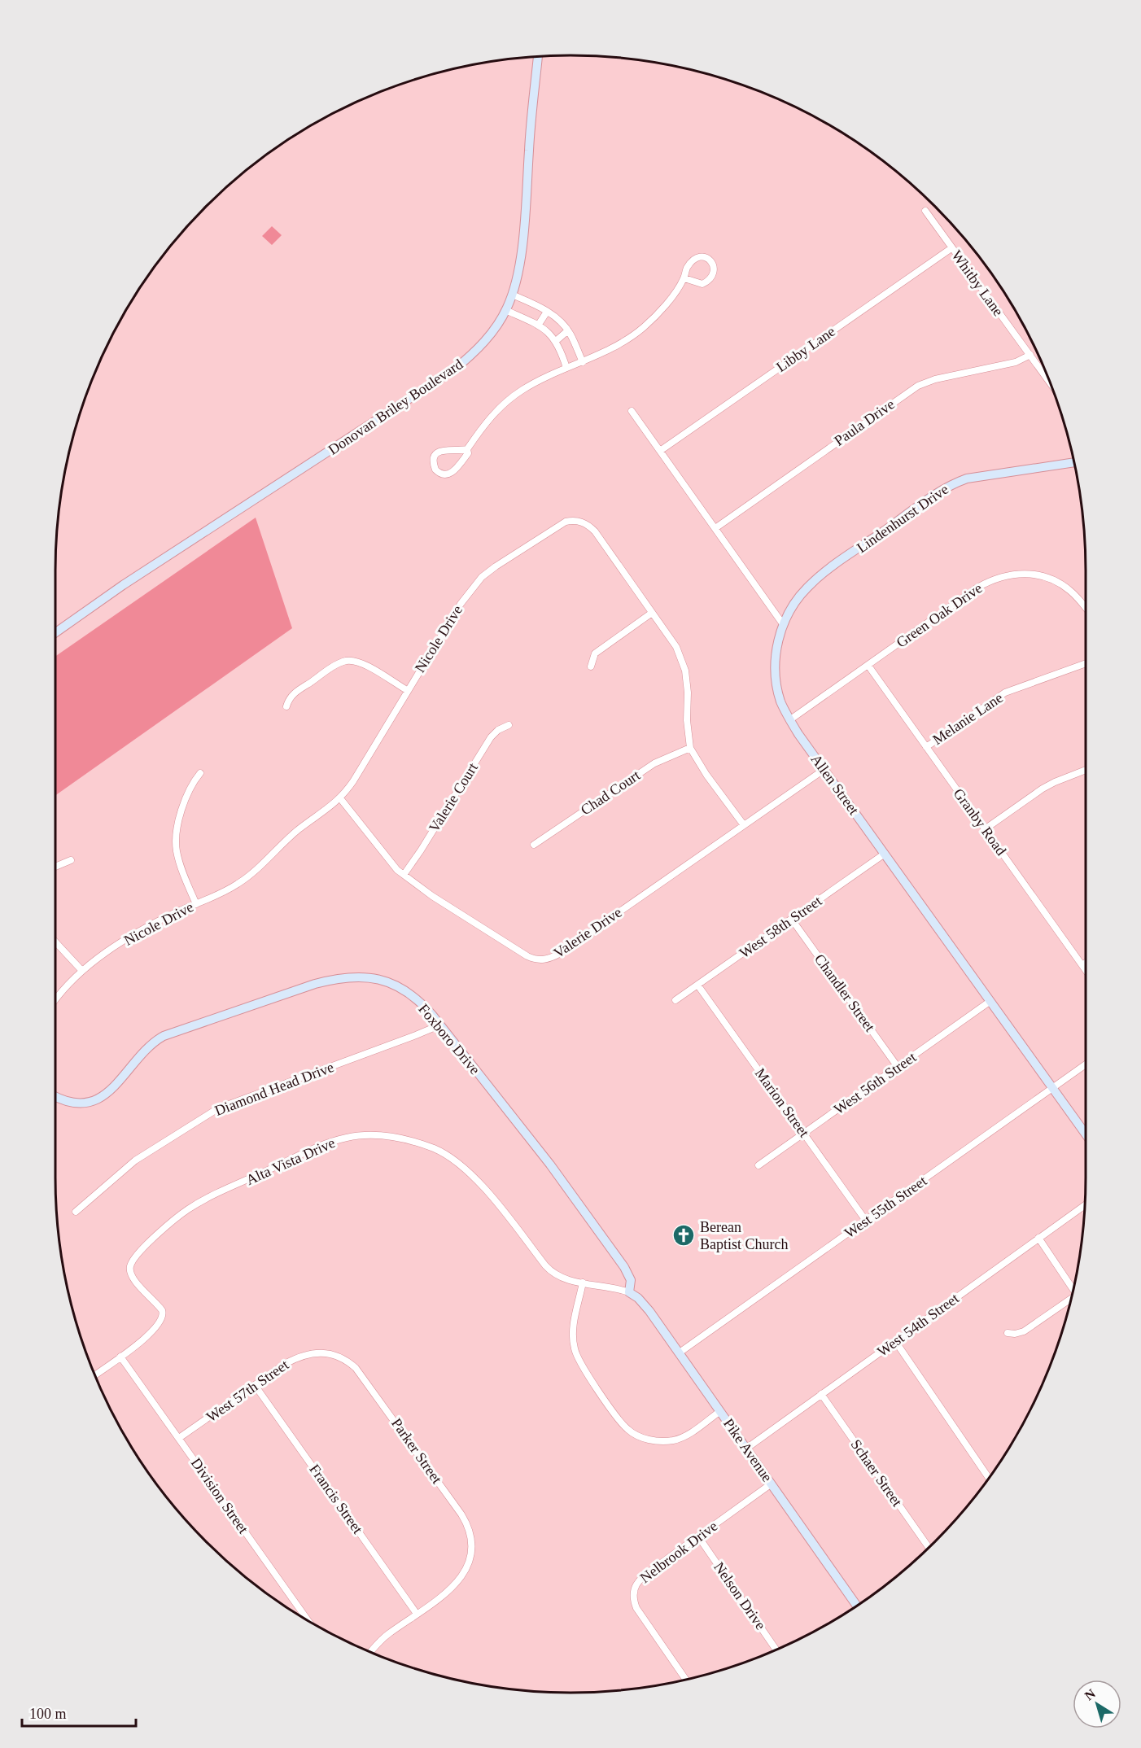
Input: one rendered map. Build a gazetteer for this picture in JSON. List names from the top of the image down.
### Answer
{
  "streets": {
    "street": [
      "Whitby Lane",
      "Libby Lane",
      "Donovan Briley Boulevard",
      "Paula Drive",
      "Lindenhurst Drive",
      "Green Oak Drive",
      "Nicole Drive",
      "Melanie Lane",
      "Allen Street",
      "Chad Court",
      "Valerie Court",
      "Granby Road",
      "West 58th Street",
      "Valerie Drive",
      "Chandler Street",
      "Foxboro Drive",
      "West 56th Street",
      "Diamond Head Drive",
      "Marion Street",
      "Alta Vista Drive",
      "West 55th Street",
      "West 54th Street",
      "West 57th Street",
      "Pike Avenue",
      "Parker Street",
      "Schaer Street",
      "Division Street",
      "Francis Street",
      "Nelbrook Drive",
      "Nelson Drive"
    ]
  },
  "crossings": [
    ["Whitby Lane", "Libby Lane"],
    ["Whitby Lane", "Paula Drive"],
    ["Lindenhurst Drive", "Allen Street"],
    ["Green Oak Drive", "Allen Street"],
    ["Green Oak Drive", "Granby Road"],
    ["Nicole Drive", "Chad Court"],
    ["Nicole Drive", "Valerie Drive"],
    ["Melanie Lane", "Granby Road"],
    ["Allen Street", "West 58th Street"],
    ["Allen Street", "Valerie Drive"],
    ["Allen Street", "West 56th Street"],
    ["Allen Street", "West 55th Street"],
    ["Valerie Court", "Valerie Drive"],
    ["West 58th Street", "Chandler Street"],
    ["West 58th Street", "Marion Street"],
    ["Chandler Street", "West 56th Street"],
    ["Foxboro Drive", "Diamond Head Drive"],
    ["Foxboro Drive", "Alta Vista Drive"],
    ["Foxboro Drive", "Pike Avenue"],
    ["West 56th Street", "Marion Street"],
    ["Marion Street", "West 55th Street"],
    ["Alta Vista Drive", "Pike Avenue"],
    ["Alta Vista Drive", "Division Street"],
    ["West 55th Street", "Pike Avenue"],
    ["West 54th Street", "Pike Avenue"],
    ["West 54th Street", "Schaer Street"],
    ["West 57th Street", "Parker Street"],
    ["West 57th Street", "Division Street"],
    ["West 57th Street", "Francis Street"],
    ["Pike Avenue", "Nelbrook Drive"],
    ["Parker Street", "Francis Street"],
    ["Nelbrook Drive", "Nelson Drive"]
  ],
  "places": {
    "church": ["Berean Baptist Church"]
  },
  "scale_bar": "100 m",
  "north": "top left"
}
